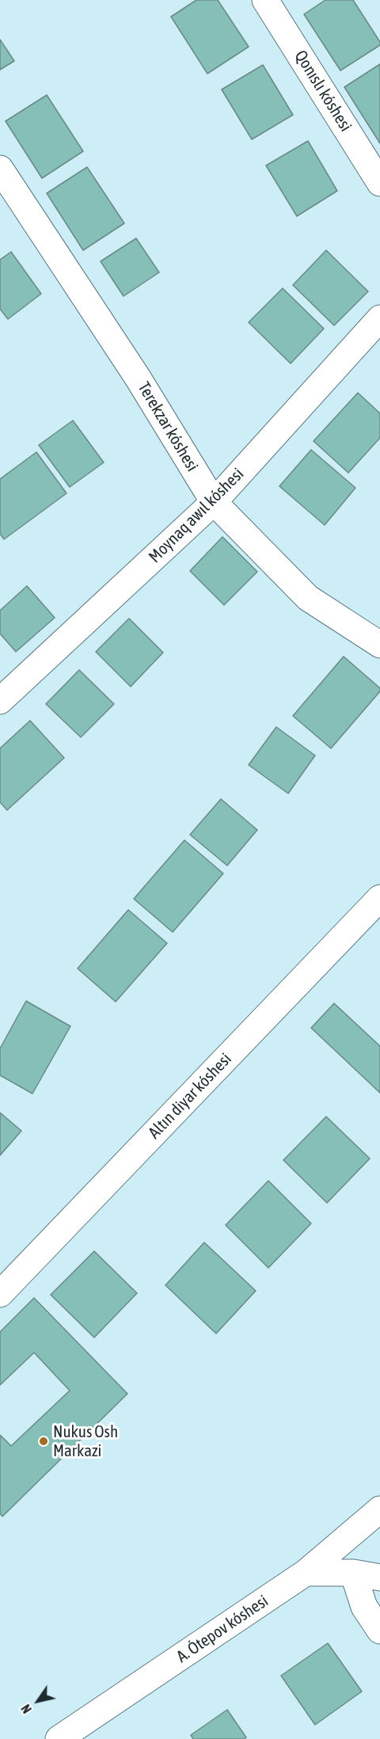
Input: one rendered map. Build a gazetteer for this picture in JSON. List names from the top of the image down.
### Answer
{
  "streets": {
    "street": [
      "Qonıslı kóshesi",
      "Terekzar kóshesi",
      "Moynaq awıl kóshesi",
      "Altın diyar kóshesi",
      "A. Ótepov kóshesi"
    ]
  },
  "crossings": [
    ["Terekzar kóshesi", "Moynaq awıl kóshesi"]
  ],
  "places": ["Nukus Osh Markazi"],
  "north": "bottom left"
}
